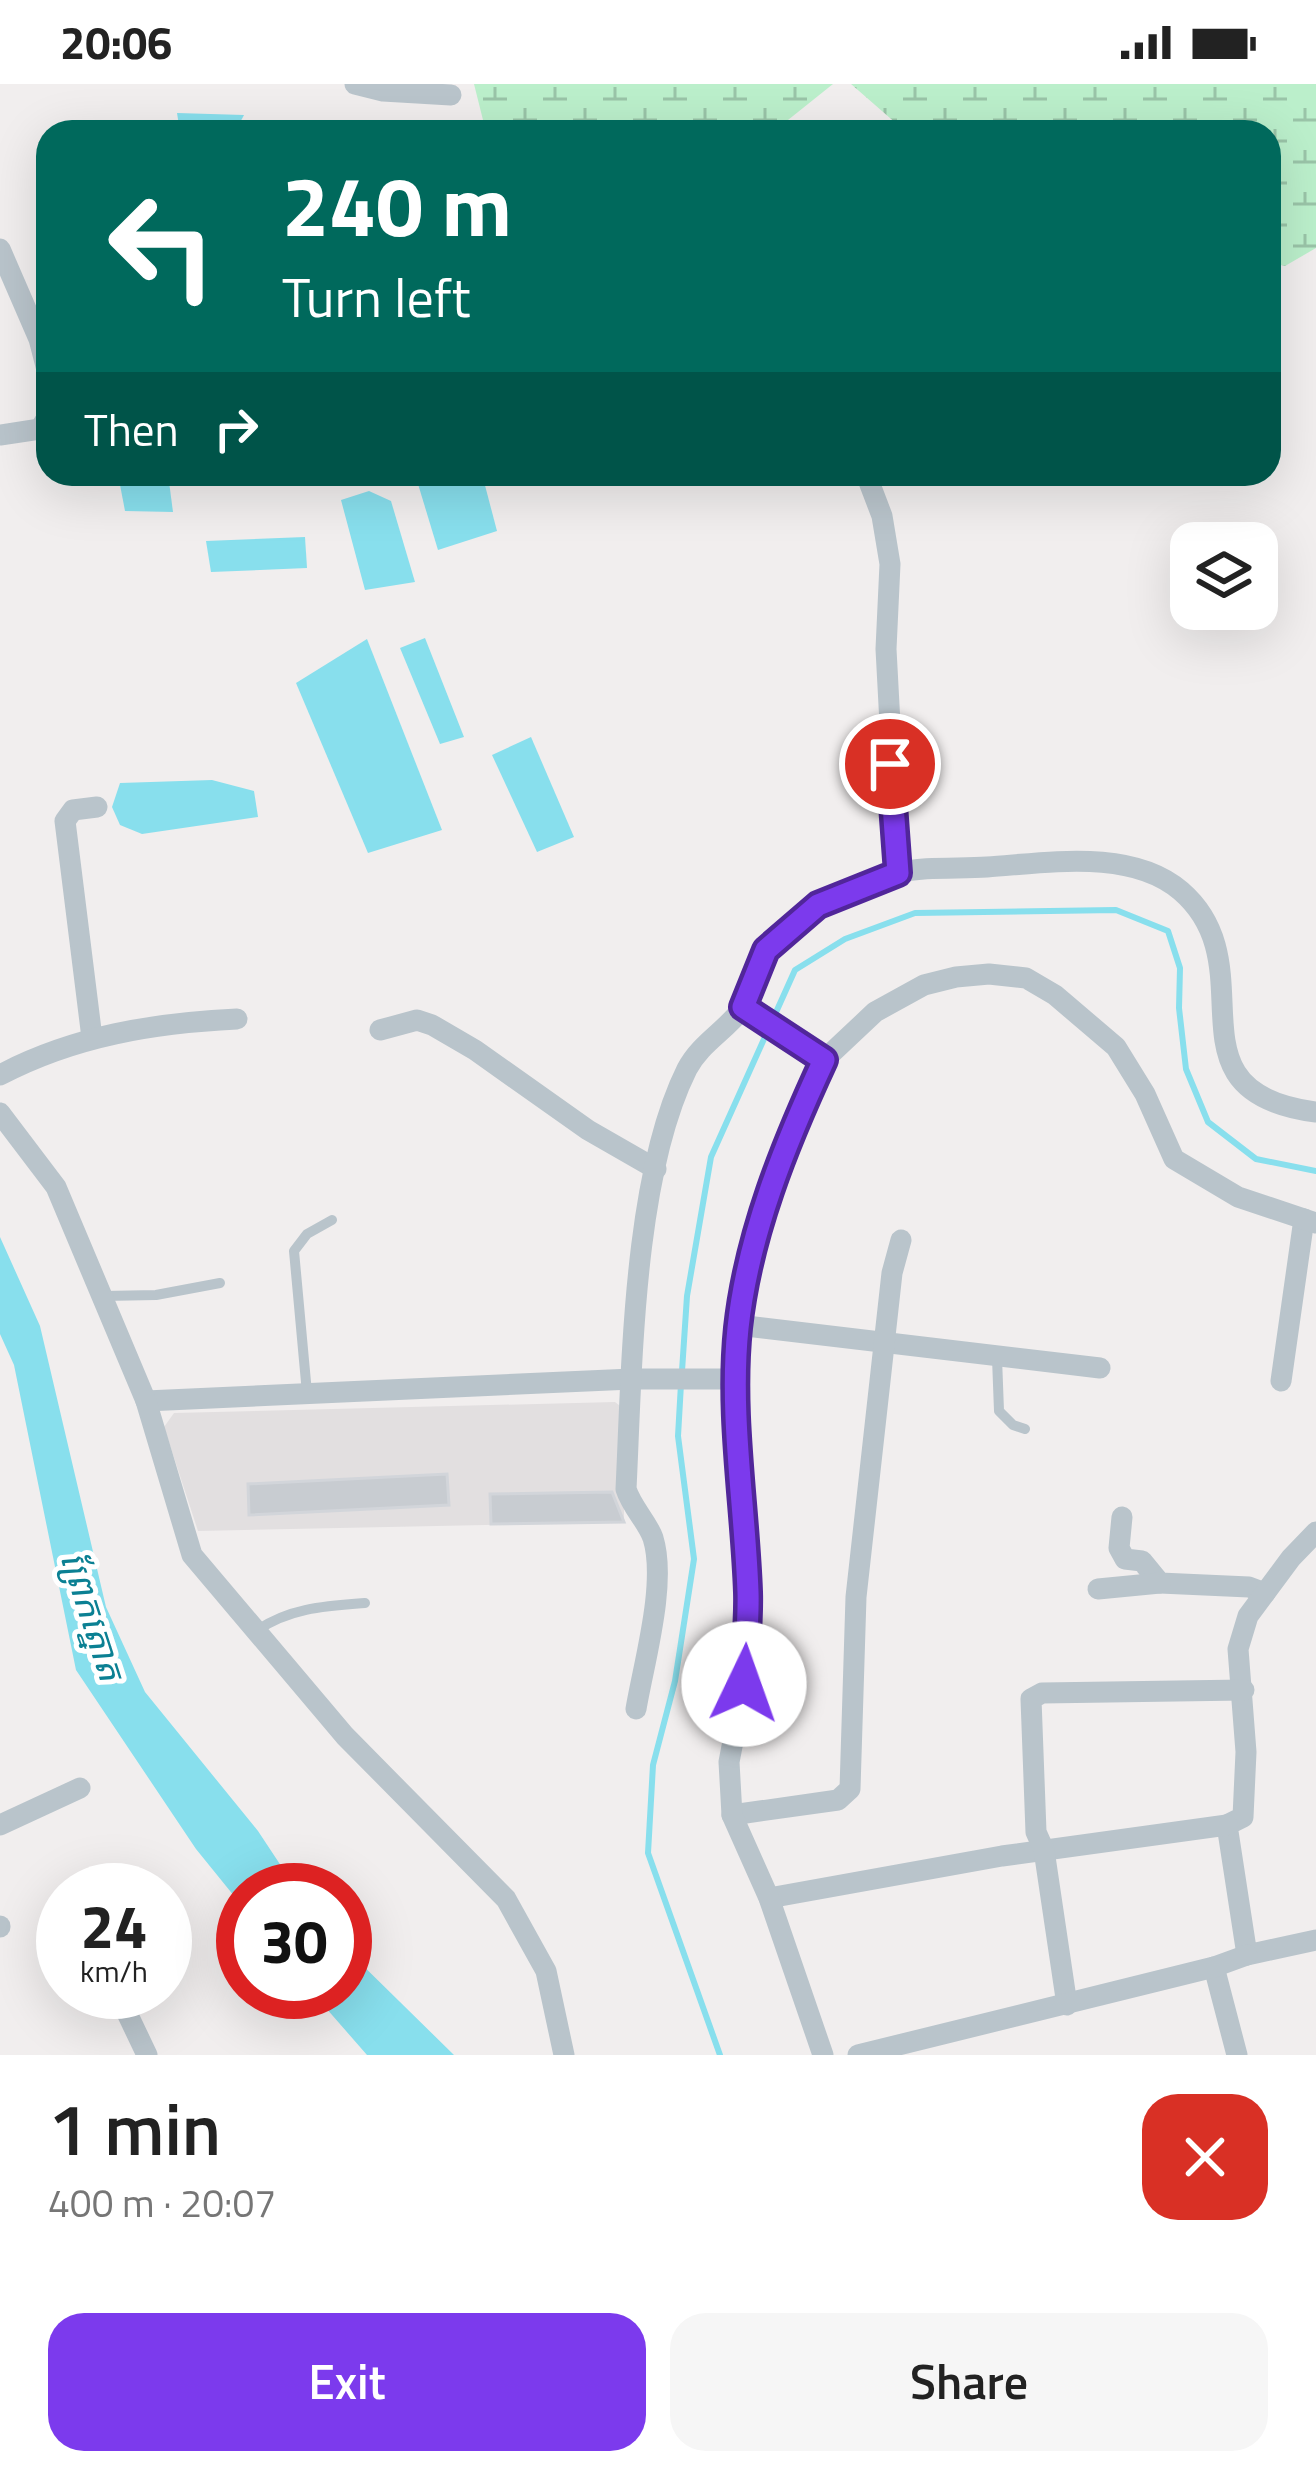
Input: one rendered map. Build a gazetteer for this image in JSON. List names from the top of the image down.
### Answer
{
  "water": ["ព្រែកត្នោត"],
  "page": {
    "status": "20:06",
    "turn": ["240 m", "Turn left"],
    "then": "Then",
    "speed": "24 km/h",
    "limit": "30",
    "heading": ["1 min", "400 m · 20:07"],
    "buttons": ["Exit", "Share"]
  }
}
